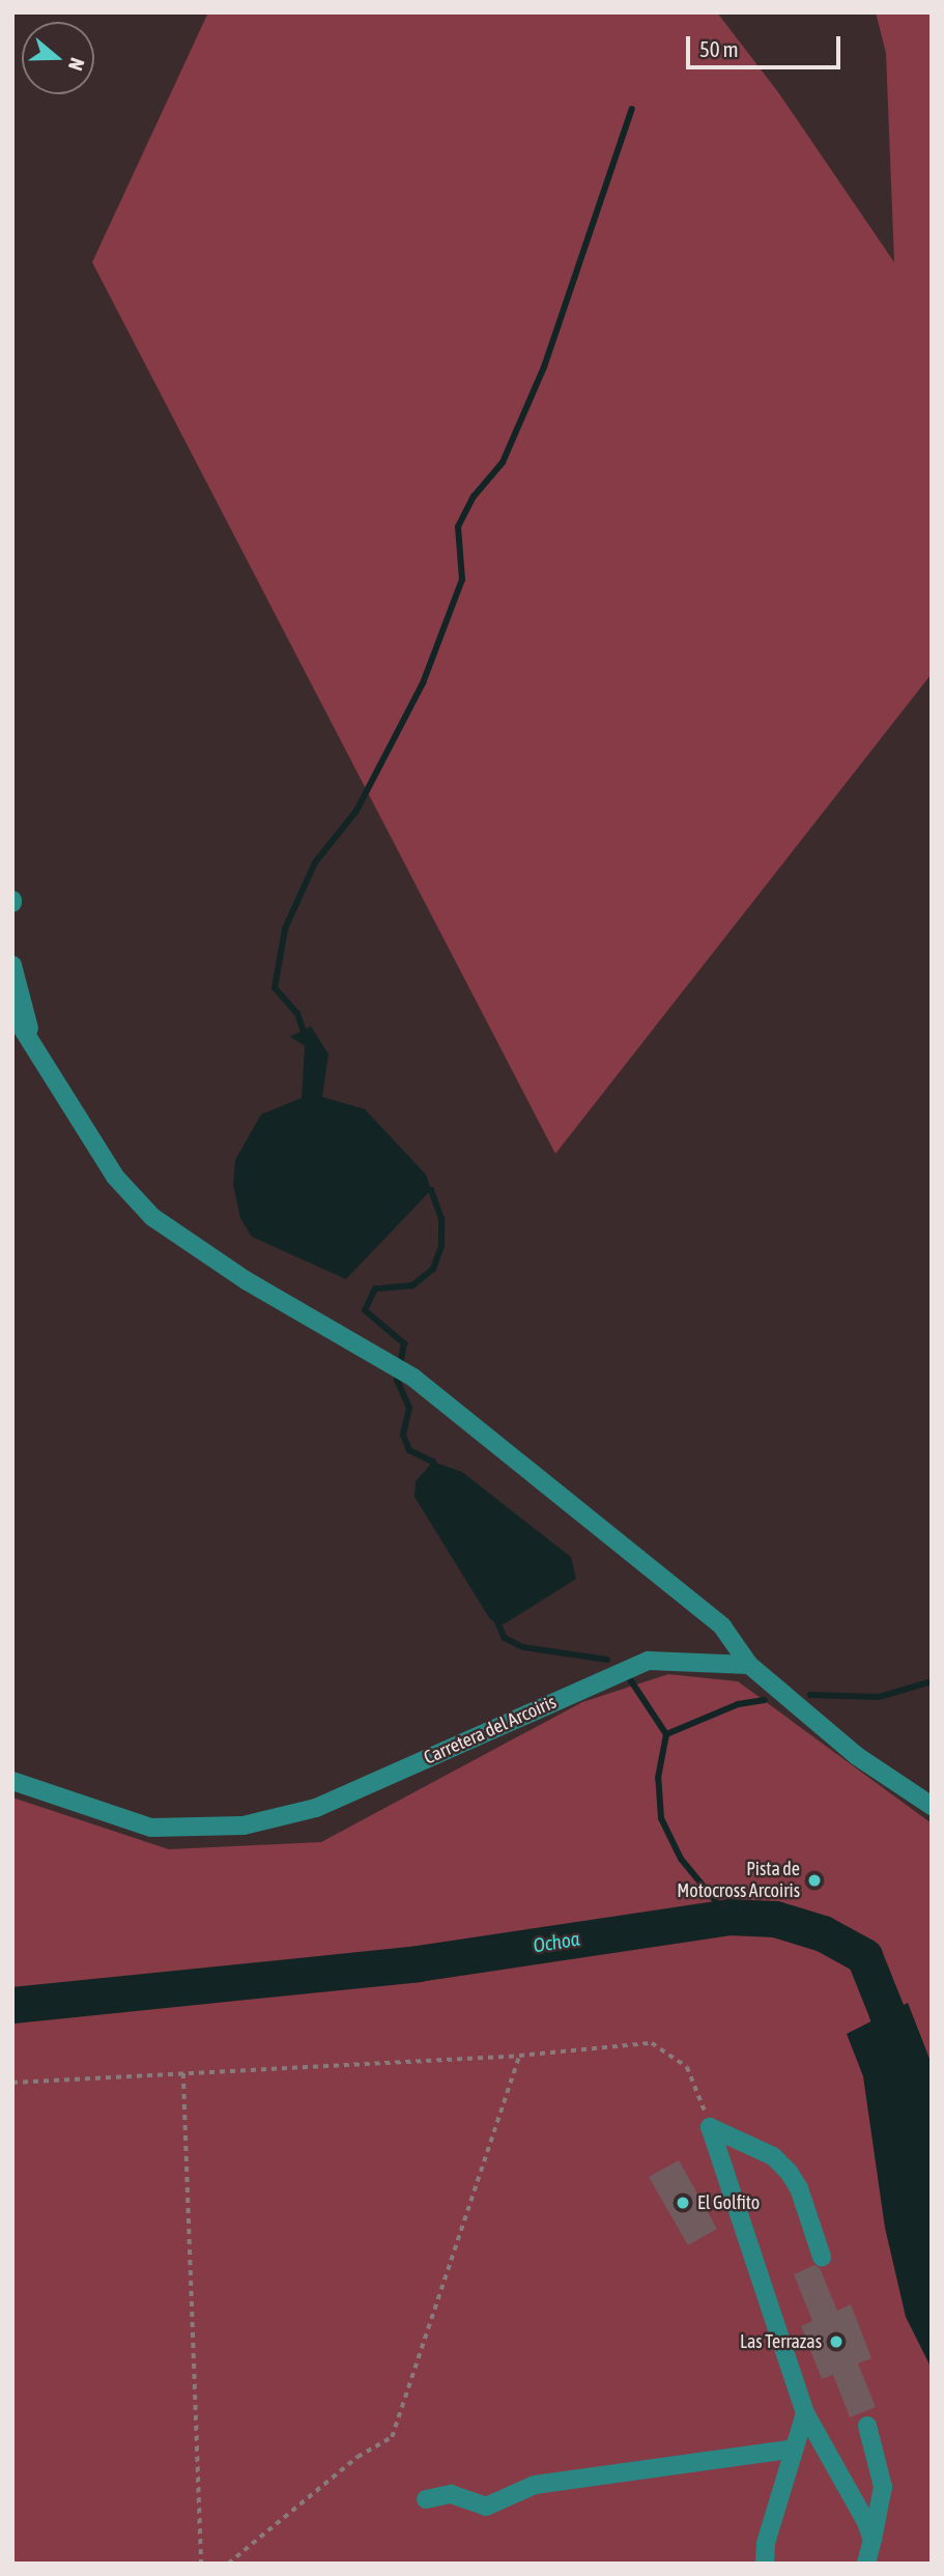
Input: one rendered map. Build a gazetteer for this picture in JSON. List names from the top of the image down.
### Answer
{
  "streets": {
    "street": ["Carretera del Arcoiris"]
  },
  "water": ["Ochoa"],
  "places": ["Pista de Motocross Arcoiris", "El Golfito", "Las Terrazas"],
  "scale_bar": "50 m",
  "north": "right"
}
